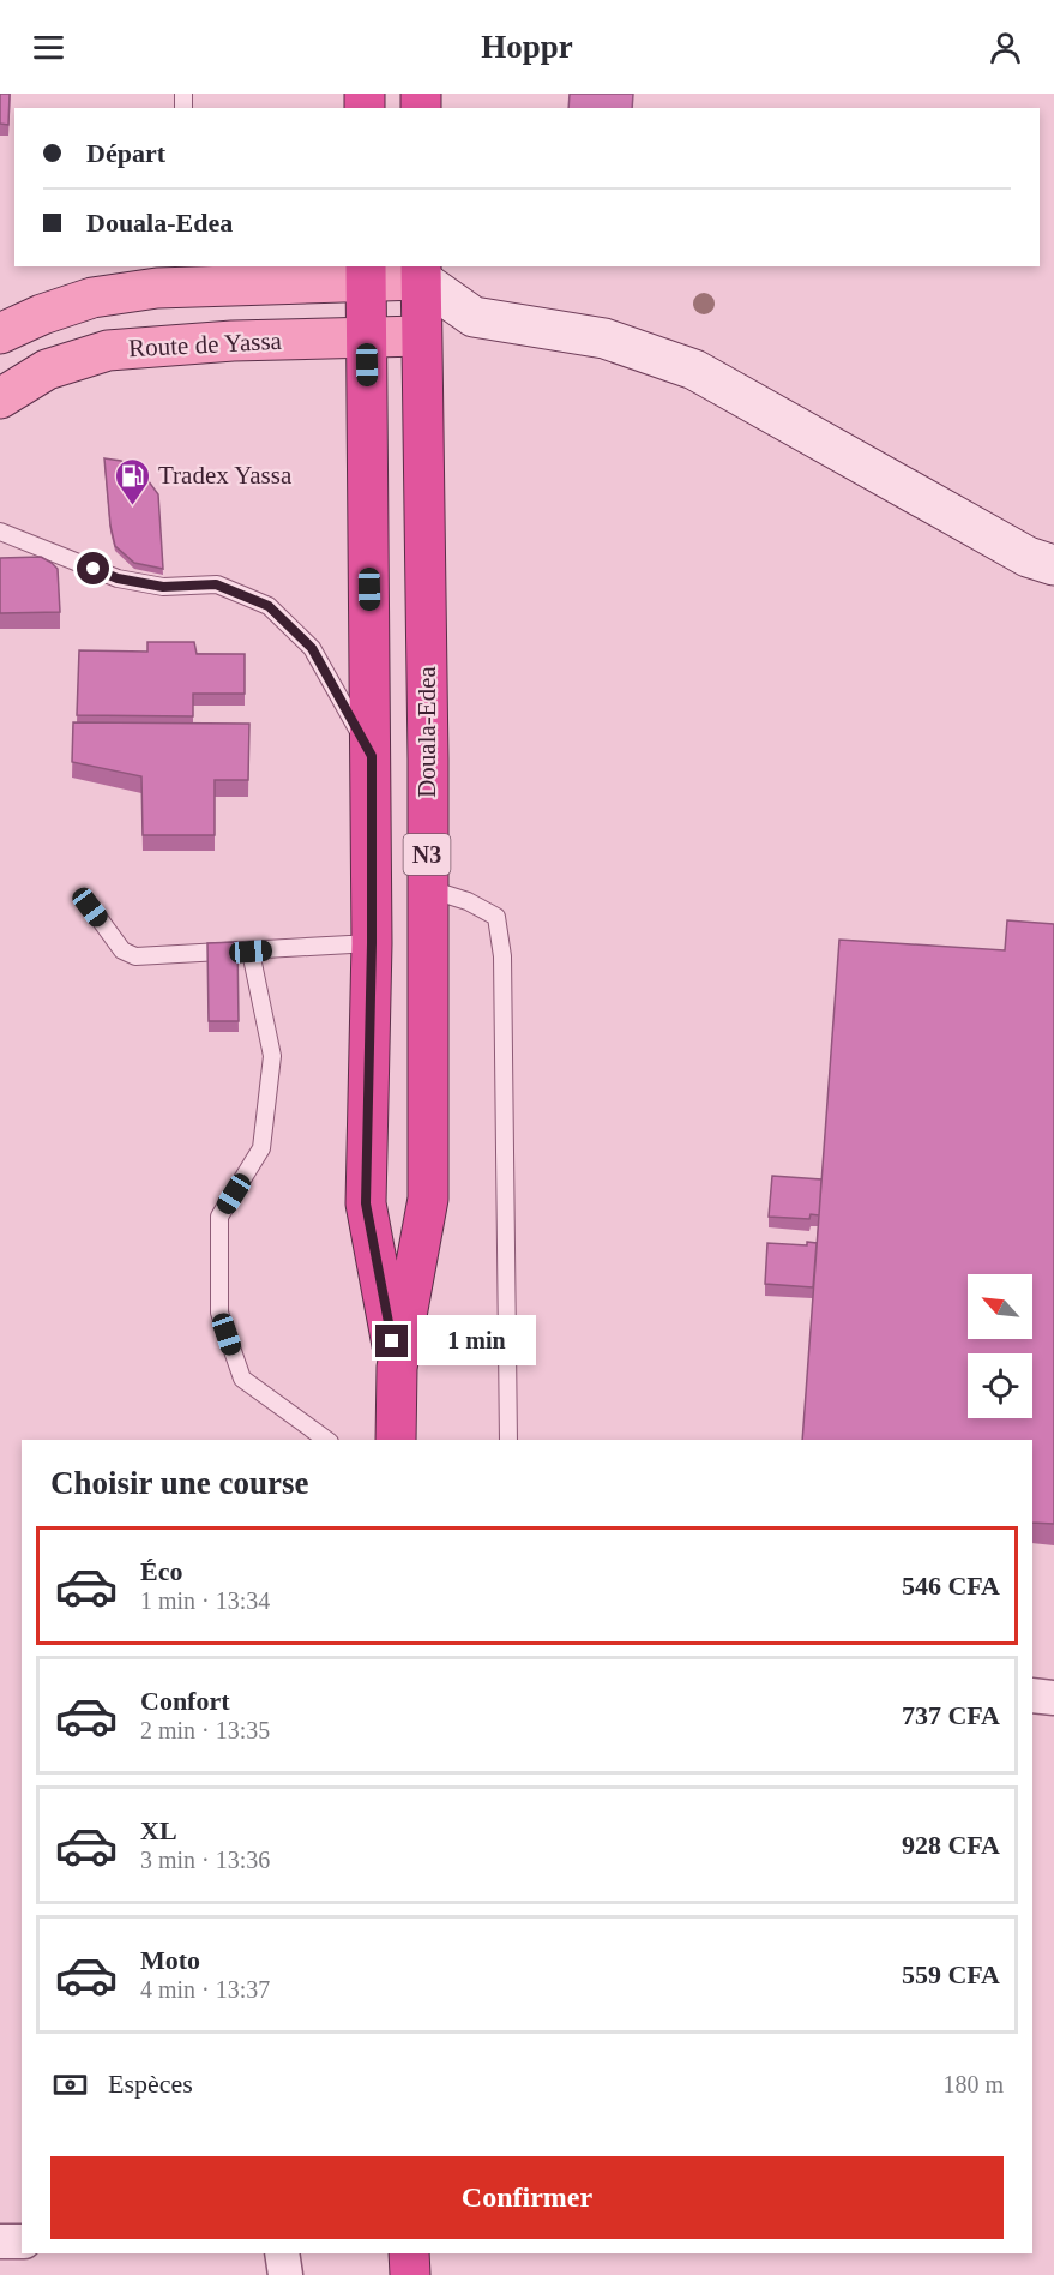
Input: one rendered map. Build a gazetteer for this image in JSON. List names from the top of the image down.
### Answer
{
  "streets": {
    "highway": ["Douala-Edea", "N3"],
    "main road": ["Route de Yassa"]
  },
  "crossings": [
    ["Route de Yassa", "Douala-Edea"]
  ],
  "places": {
    "fuel station": ["Tradex Yassa"]
  },
  "north": "top left",
  "page": {
    "header": "Hoppr",
    "banner": ["Départ", "Douala-Edea"],
    "bubble": "1 min",
    "heading": "Choisir une course",
    "list": [
      {
        "name": "Éco",
        "note": "1 min · 13:34",
        "value": "546 CFA"
      },
      {
        "name": "Confort",
        "note": "2 min · 13:35",
        "value": "737 CFA"
      },
      {
        "name": "XL",
        "note": "3 min · 13:36",
        "value": "928 CFA"
      },
      {
        "name": "Moto",
        "note": "4 min · 13:37",
        "value": "559 CFA"
      }
    ],
    "pay": ["Espèces", "180 m"],
    "buttons": "Confirmer"
  }
}
